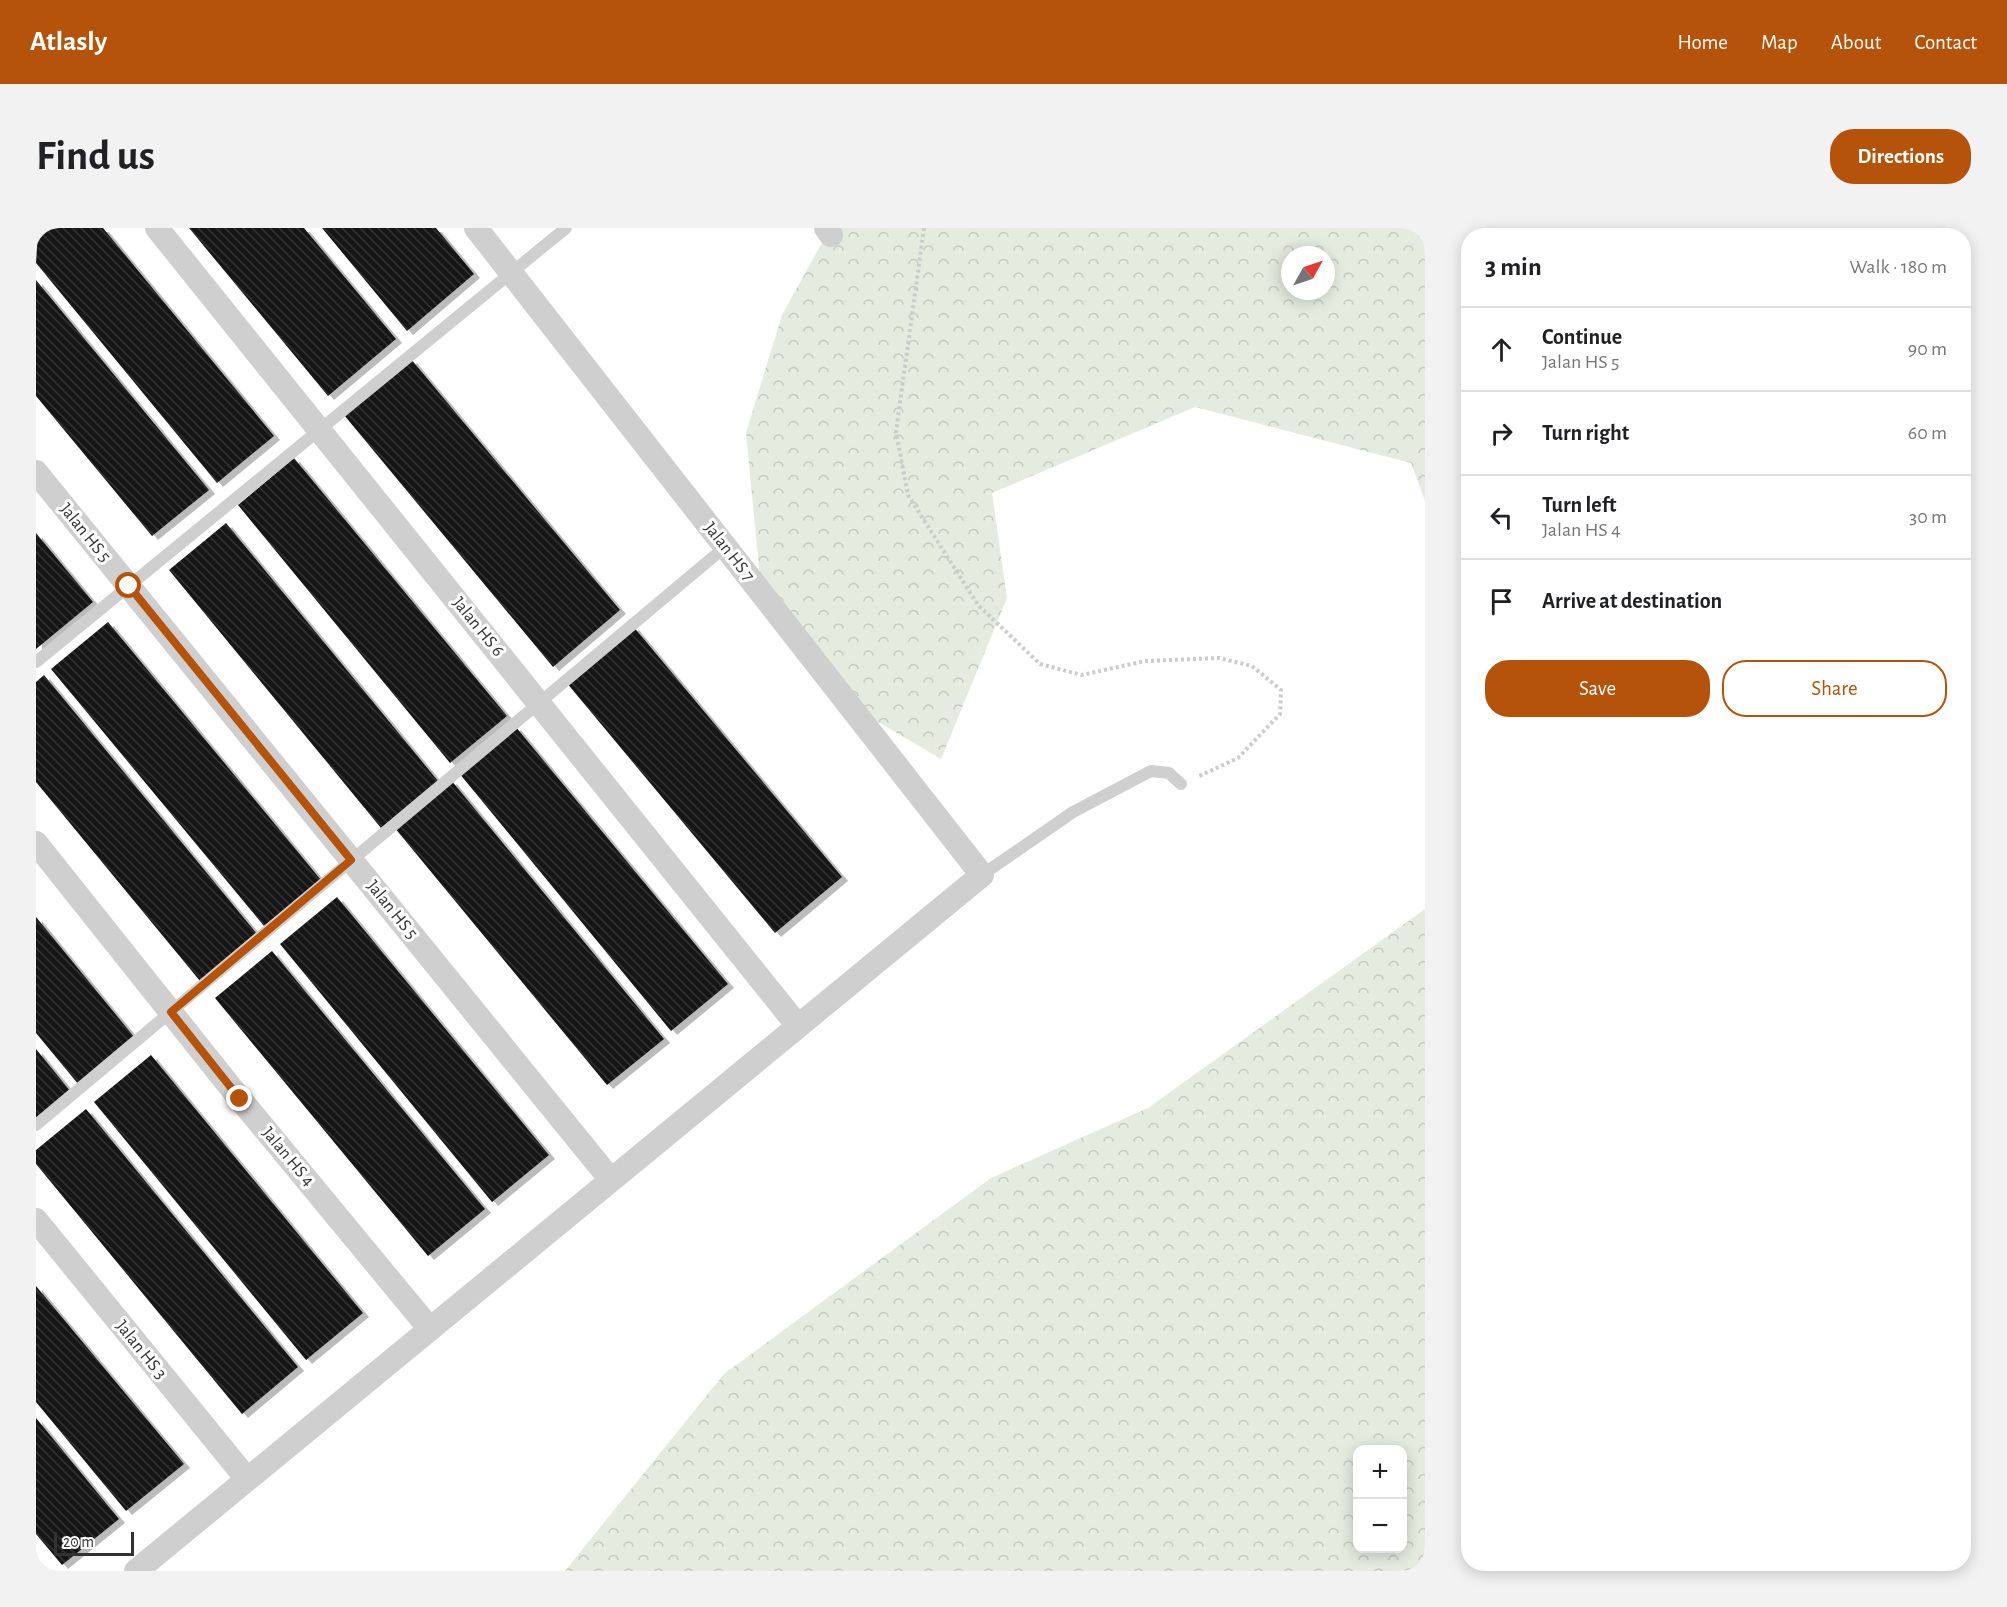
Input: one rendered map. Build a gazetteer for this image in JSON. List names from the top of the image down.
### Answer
{
  "streets": {
    "street": [
      "Jalan HS 5",
      "Jalan HS 7",
      "Jalan HS 6",
      "Jalan HS 4",
      "Jalan HS 3"
    ]
  },
  "scale_bar": "20 m",
  "north": "top right",
  "page": {
    "header": "Atlasly",
    "nav": [
      "Home",
      "Map",
      "About",
      "Contact"
    ],
    "buttons": [
      "Directions",
      ["Save", "Share"]
    ],
    "title": "Find us",
    "heading": ["3 min", "Walk · 180 m"],
    "list": [
      ["Continue", "Jalan HS 5", "90 m"],
      ["Turn right", "60 m"],
      ["Turn left", "Jalan HS 4", "30 m"],
      "Arrive at destination"
    ],
    "map_buttons": ["+", "−"],
    "scale": "20 m"
  }
}
